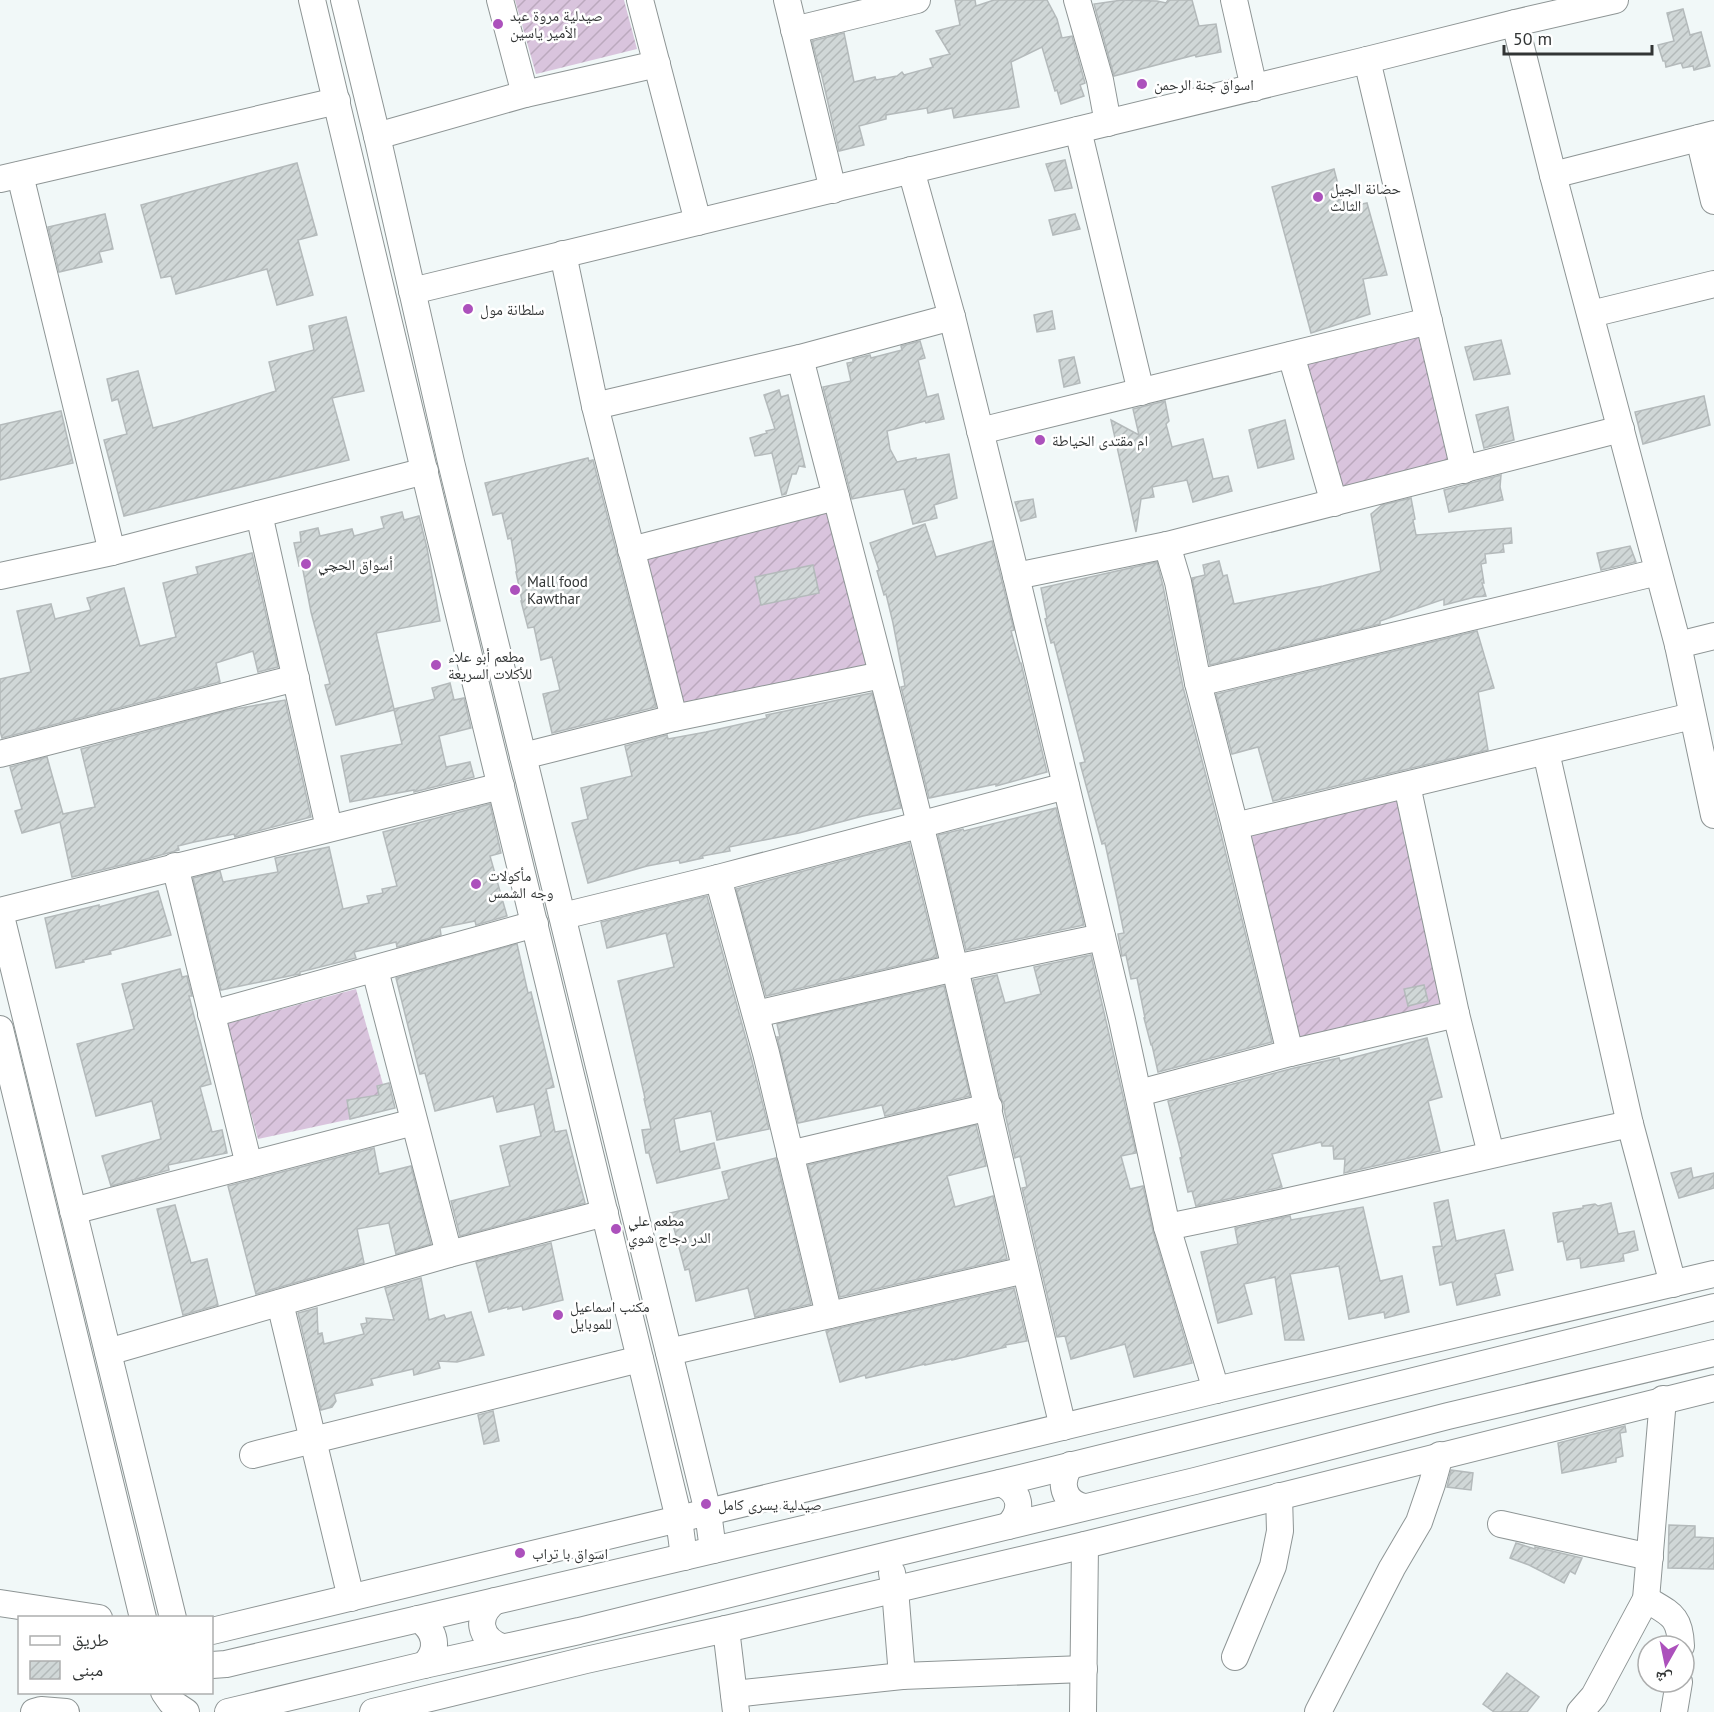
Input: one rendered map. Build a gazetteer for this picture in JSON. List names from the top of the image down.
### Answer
{
  "places": [
    "صيدلية مروة عبد الأمير ياسين",
    "اسواق جنة الرحمن",
    "حضانة الجيل الثالث",
    "سلطانة مول",
    "ام مقتدى الخياطة",
    "أسواق الحچي",
    "Mall food Kawthar",
    "مطعم أبو علاء للأكلات السريعة",
    "مأكولات وجه الشمس",
    "مطعم علي الدر دجاج شوي",
    "مكنب اسماعيل للموبايل",
    "صيدلية يسرى كامل",
    "اسواق با تراب"
  ],
  "legend": ["طريق", "مبنى"],
  "scale_bar": "50 m",
  "north": "bottom"
}
